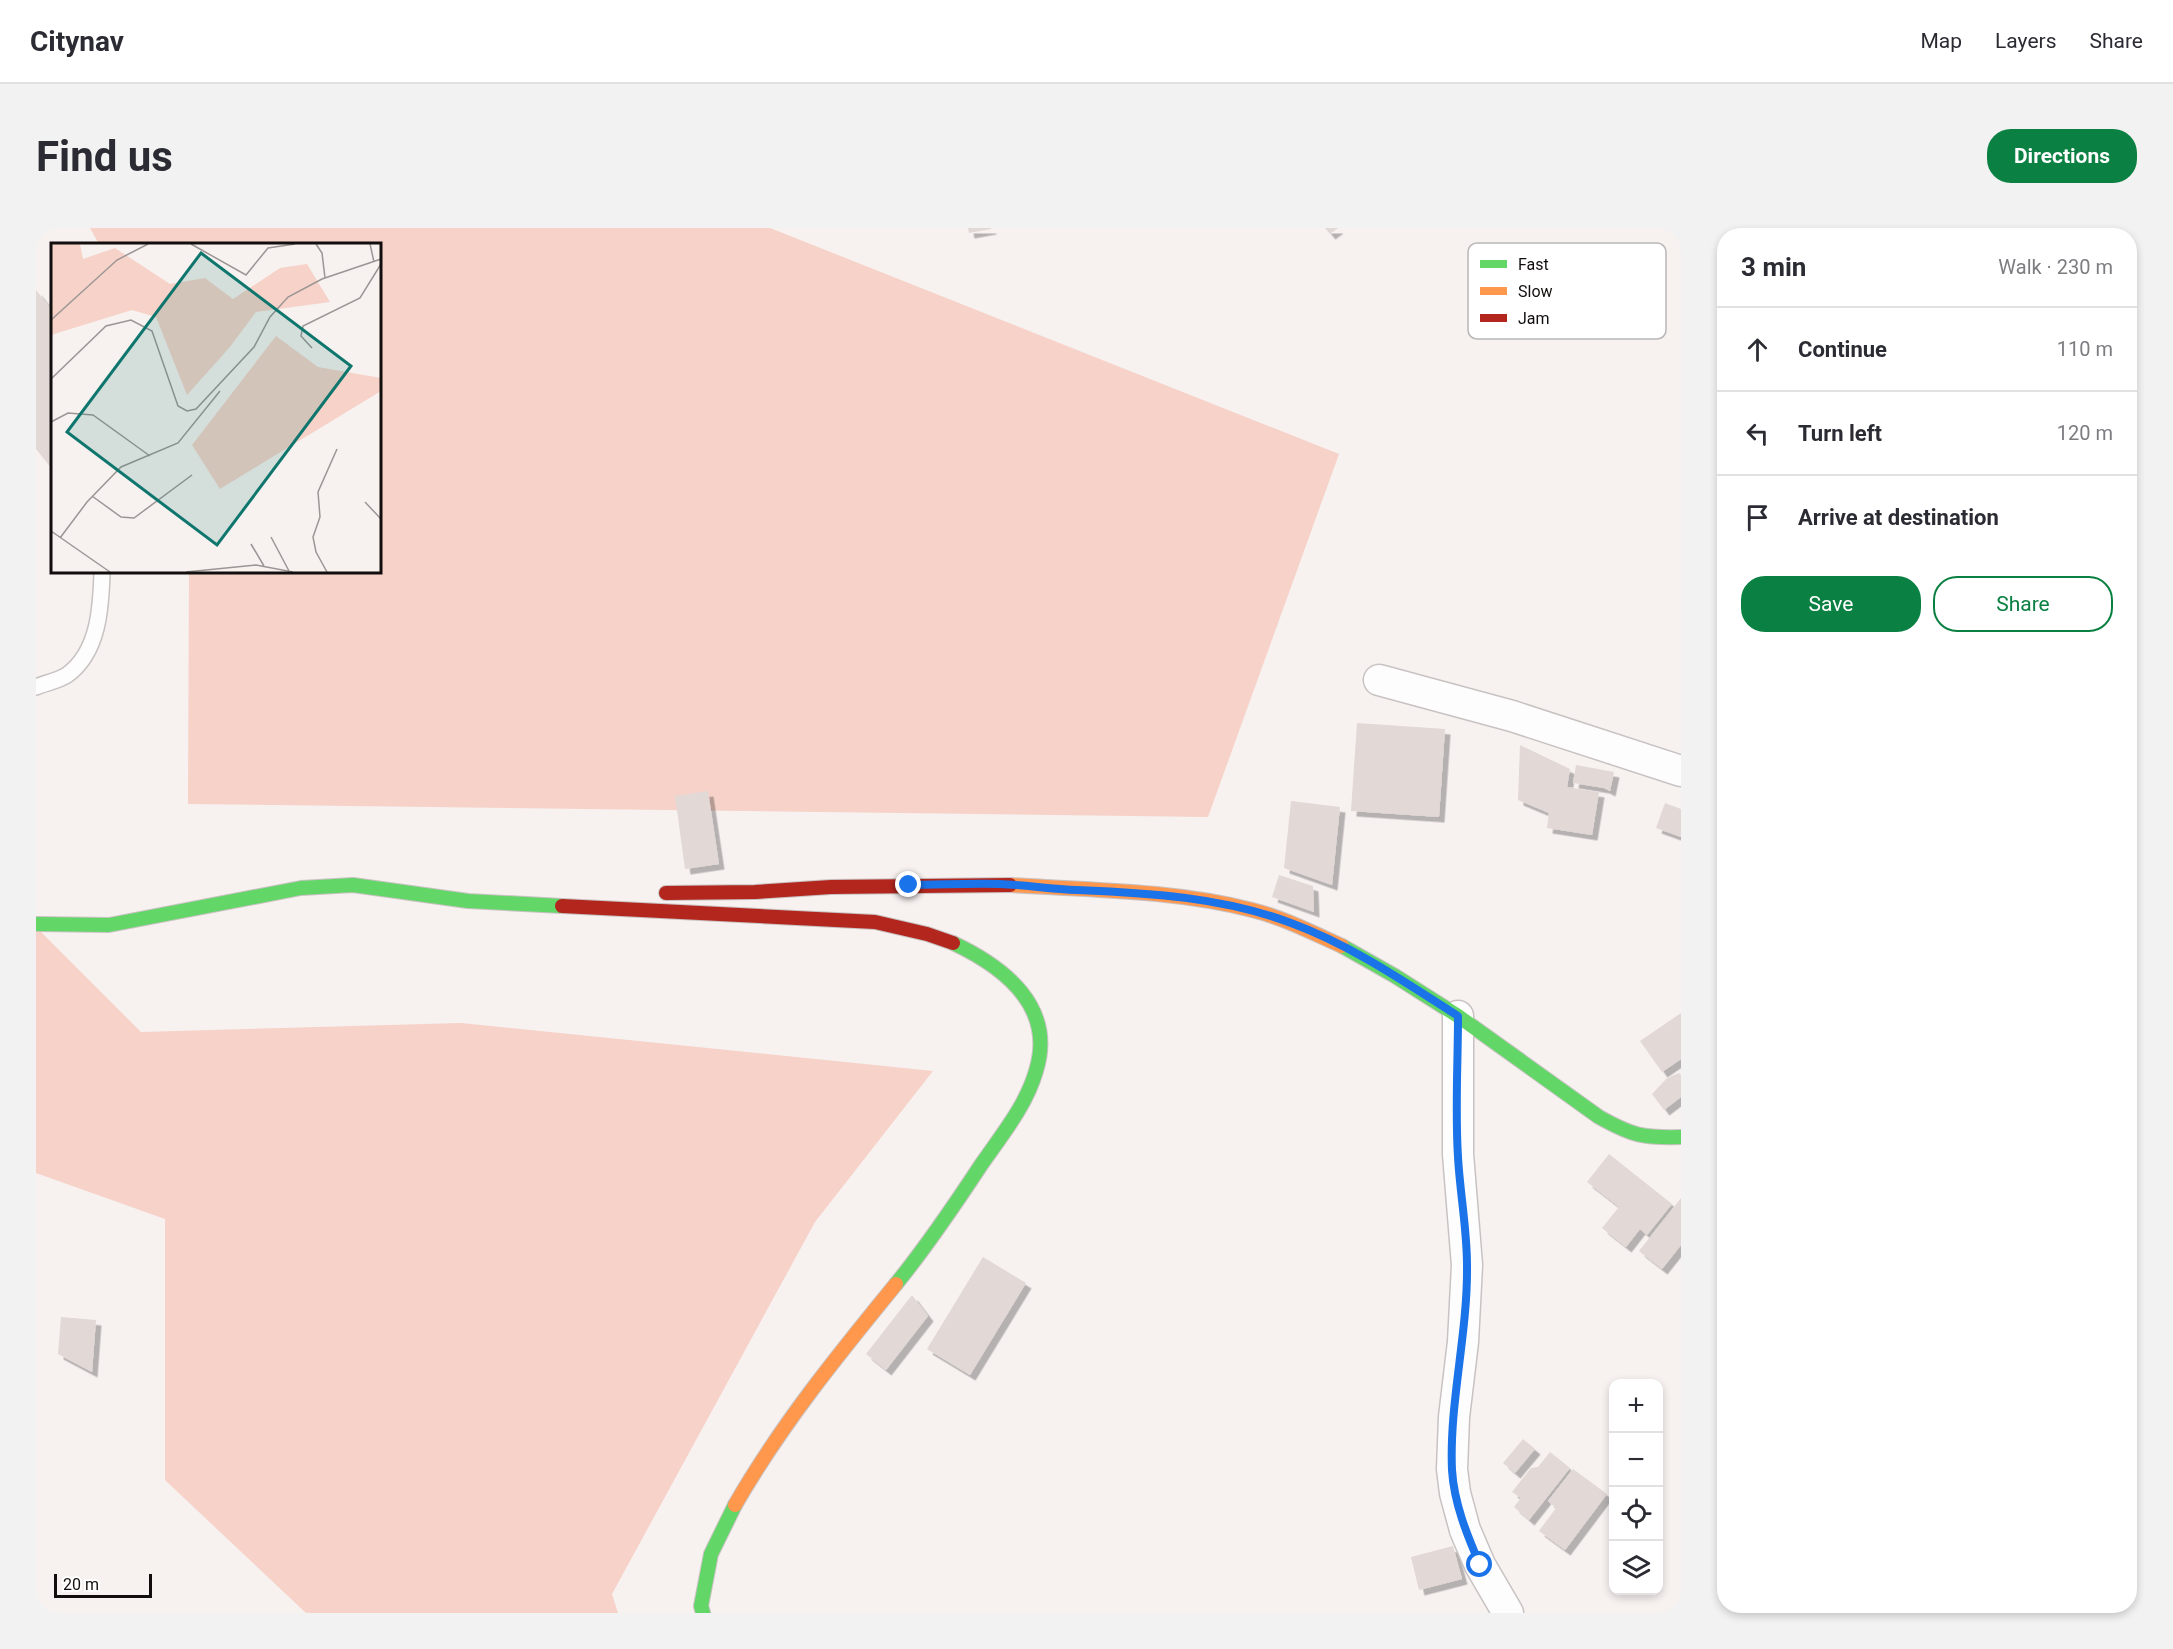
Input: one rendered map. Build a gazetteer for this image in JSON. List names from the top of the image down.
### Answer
{
  "legend": ["Fast", "Slow", "Jam"],
  "scale_bar": "20 m",
  "page": {
    "header": "Citynav",
    "nav": ["Map", "Layers", "Share"],
    "buttons": [
      "Directions",
      ["Save", "Share"]
    ],
    "title": "Find us",
    "heading": ["3 min", "Walk · 230 m"],
    "list": [
      ["Continue", "110 m"],
      ["Turn left", "120 m"],
      "Arrive at destination"
    ],
    "map_buttons": ["+", "−"],
    "scale": "20 m"
  }
}
